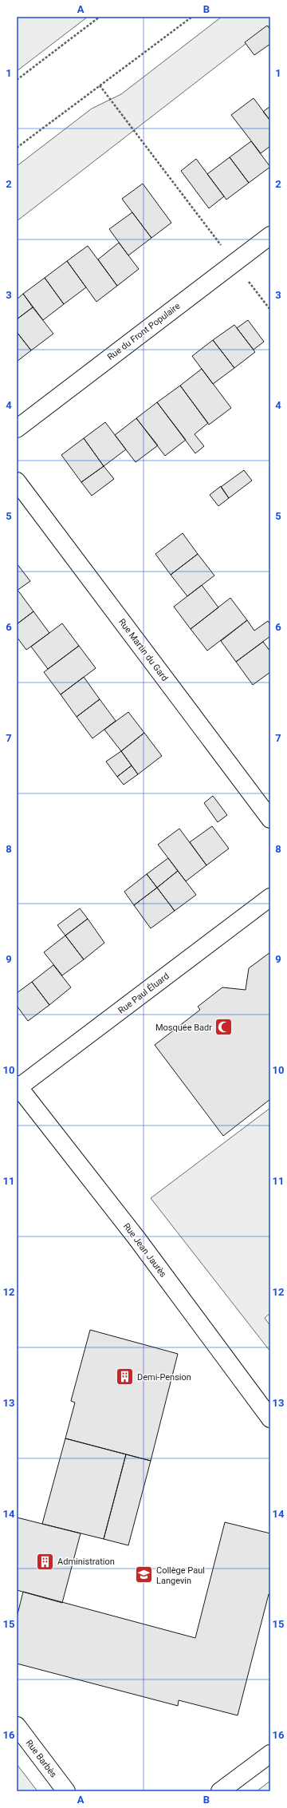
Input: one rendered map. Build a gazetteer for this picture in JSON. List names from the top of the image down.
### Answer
{
  "streets": {
    "street": [
      "Rue du Front Populaire",
      "Rue Martin du Gard",
      "Rue Paul Éluard",
      "Rue Jean Jaurès",
      "Rue Barbès"
    ]
  },
  "crossings": [
    ["Rue Paul Éluard", "Rue Jean Jaurès"]
  ],
  "places": {
    "mosque": ["Mosquée Badr"],
    "building": ["Demi-Pension", "Administration"],
    "school or university": ["Collège Paul Langevin"]
  },
  "grid": {
    "columns": ["A", "B"],
    "rows": [
      "1",
      "2",
      "3",
      "4",
      "5",
      "6",
      "7",
      "8",
      "9",
      "10",
      "11",
      "12",
      "13",
      "14",
      "15",
      "16"
    ]
  }
}
